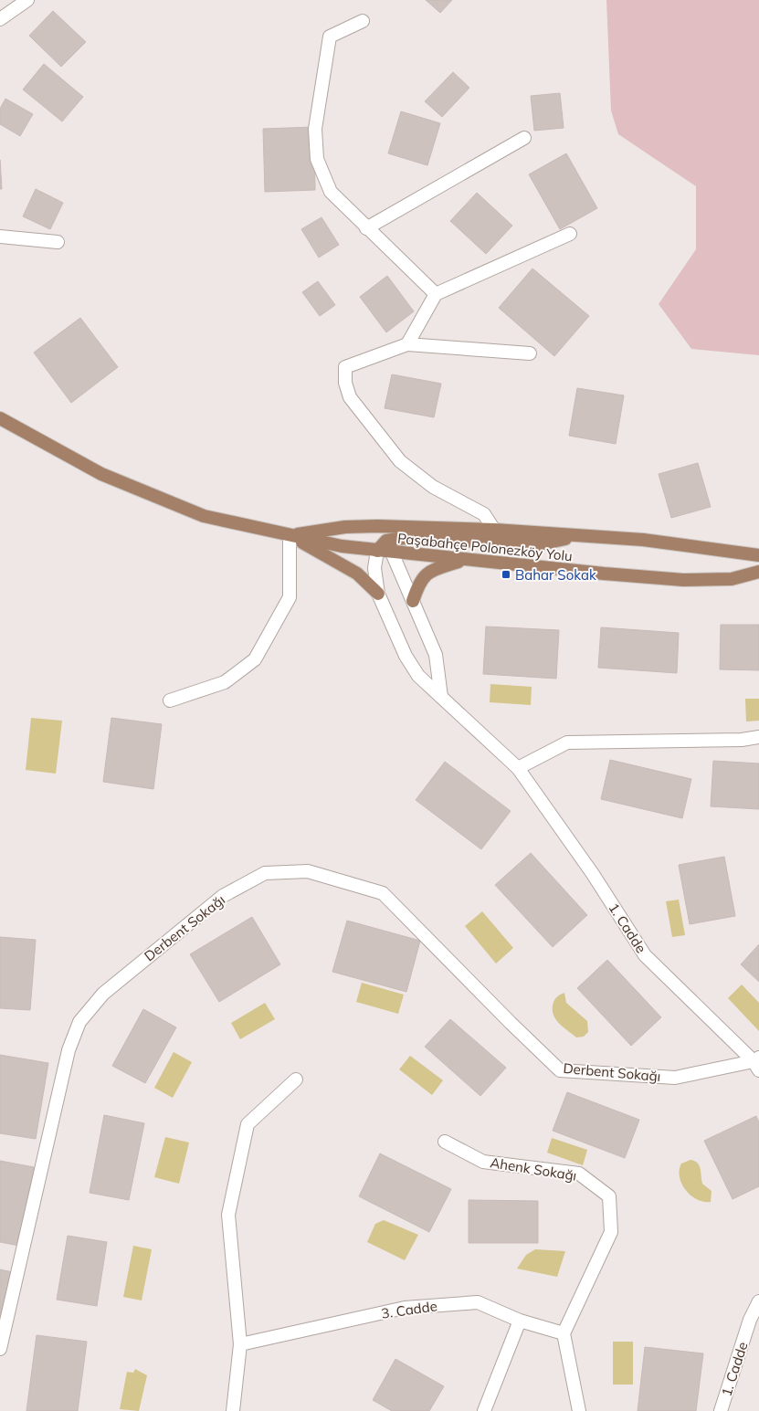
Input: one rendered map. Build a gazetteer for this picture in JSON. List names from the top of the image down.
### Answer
{
  "streets": {
    "main road": ["Paşabahçe Polonezköy Yolu"],
    "street": [
      "Derbent Sokağı",
      "1. Cadde",
      "Ahenk Sokağı",
      "3. Cadde"
    ]
  },
  "crossings": [
    ["Paşabahçe Polonezköy Yolu", "1. Cadde"],
    ["Derbent Sokağı", "1. Cadde"],
    ["Ahenk Sokağı", "3. Cadde"]
  ],
  "places": {
    "transit": ["Bahar Sokak"]
  }
}
